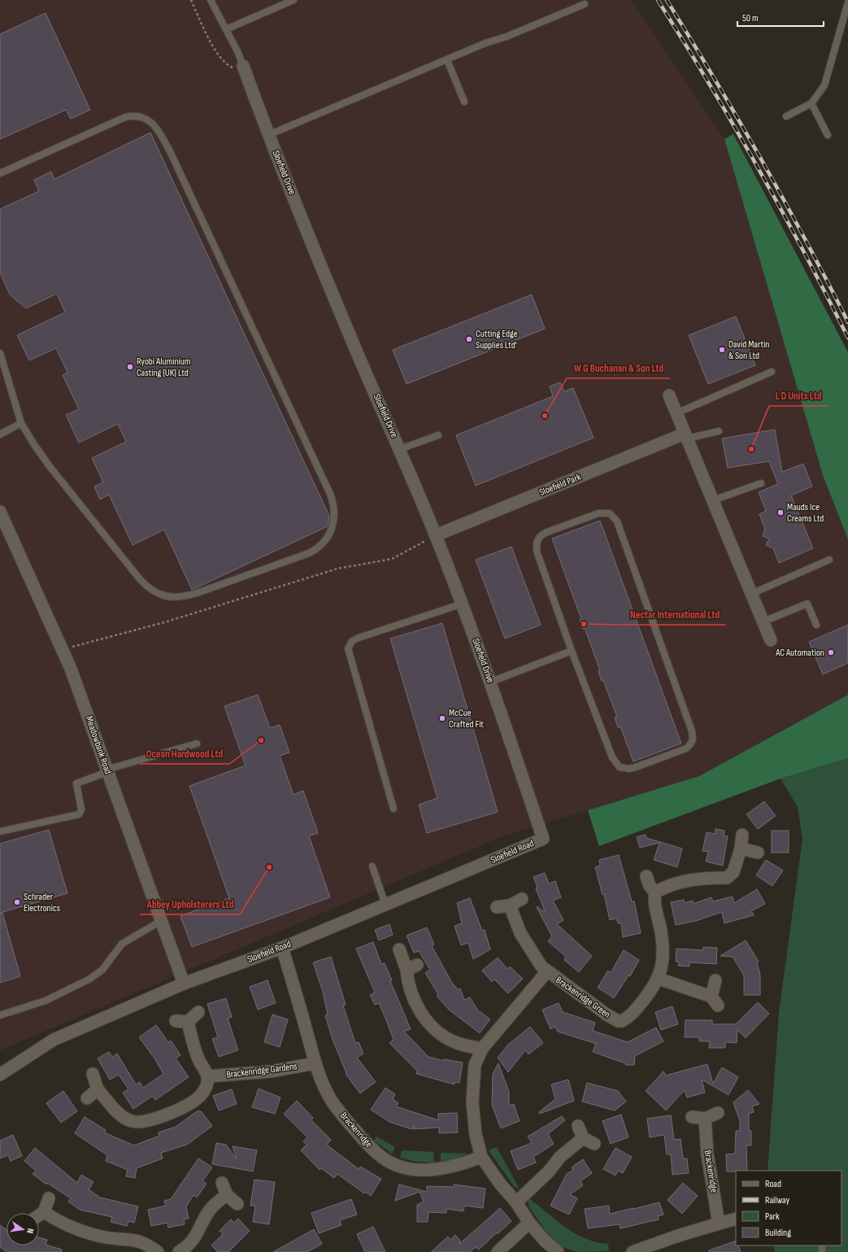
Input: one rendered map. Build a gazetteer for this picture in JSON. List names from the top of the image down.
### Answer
{
  "streets": {
    "street": [
      "Sloefield Drive",
      "Sloefield Park",
      "Meadowbank Road",
      "Sloefield Road",
      "Brackenridge Green",
      "Brackenridge Gardens",
      "Brackenridge"
    ]
  },
  "crossings": [
    ["Sloefield Drive", "Sloefield Park"],
    ["Sloefield Drive", "Sloefield Road"],
    ["Meadowbank Road", "Sloefield Road"],
    ["Sloefield Road", "Brackenridge"],
    ["Brackenridge Green", "Brackenridge"],
    ["Brackenridge Gardens", "Brackenridge"]
  ],
  "places": [
    "Cutting Edge Supplies Ltd'",
    "David Martin & Son Ltd",
    "Ryobi Aluminium Casting (UK) Ltd",
    "W G Buchanan & Son Ltd",
    "L D Units Ltd",
    "Mauds Ice Creams Ltd",
    "Nectar International Ltd",
    "AC Automation",
    "McCue Crafted Fit",
    "Ocean Hardwood Ltd",
    "Abbey Upholsterers Ltd",
    "Schrader Electronics"
  ],
  "legend": [
    "Road",
    "Railway",
    "Park",
    "Building"
  ],
  "scale_bar": "50 m",
  "north": "right"
}
